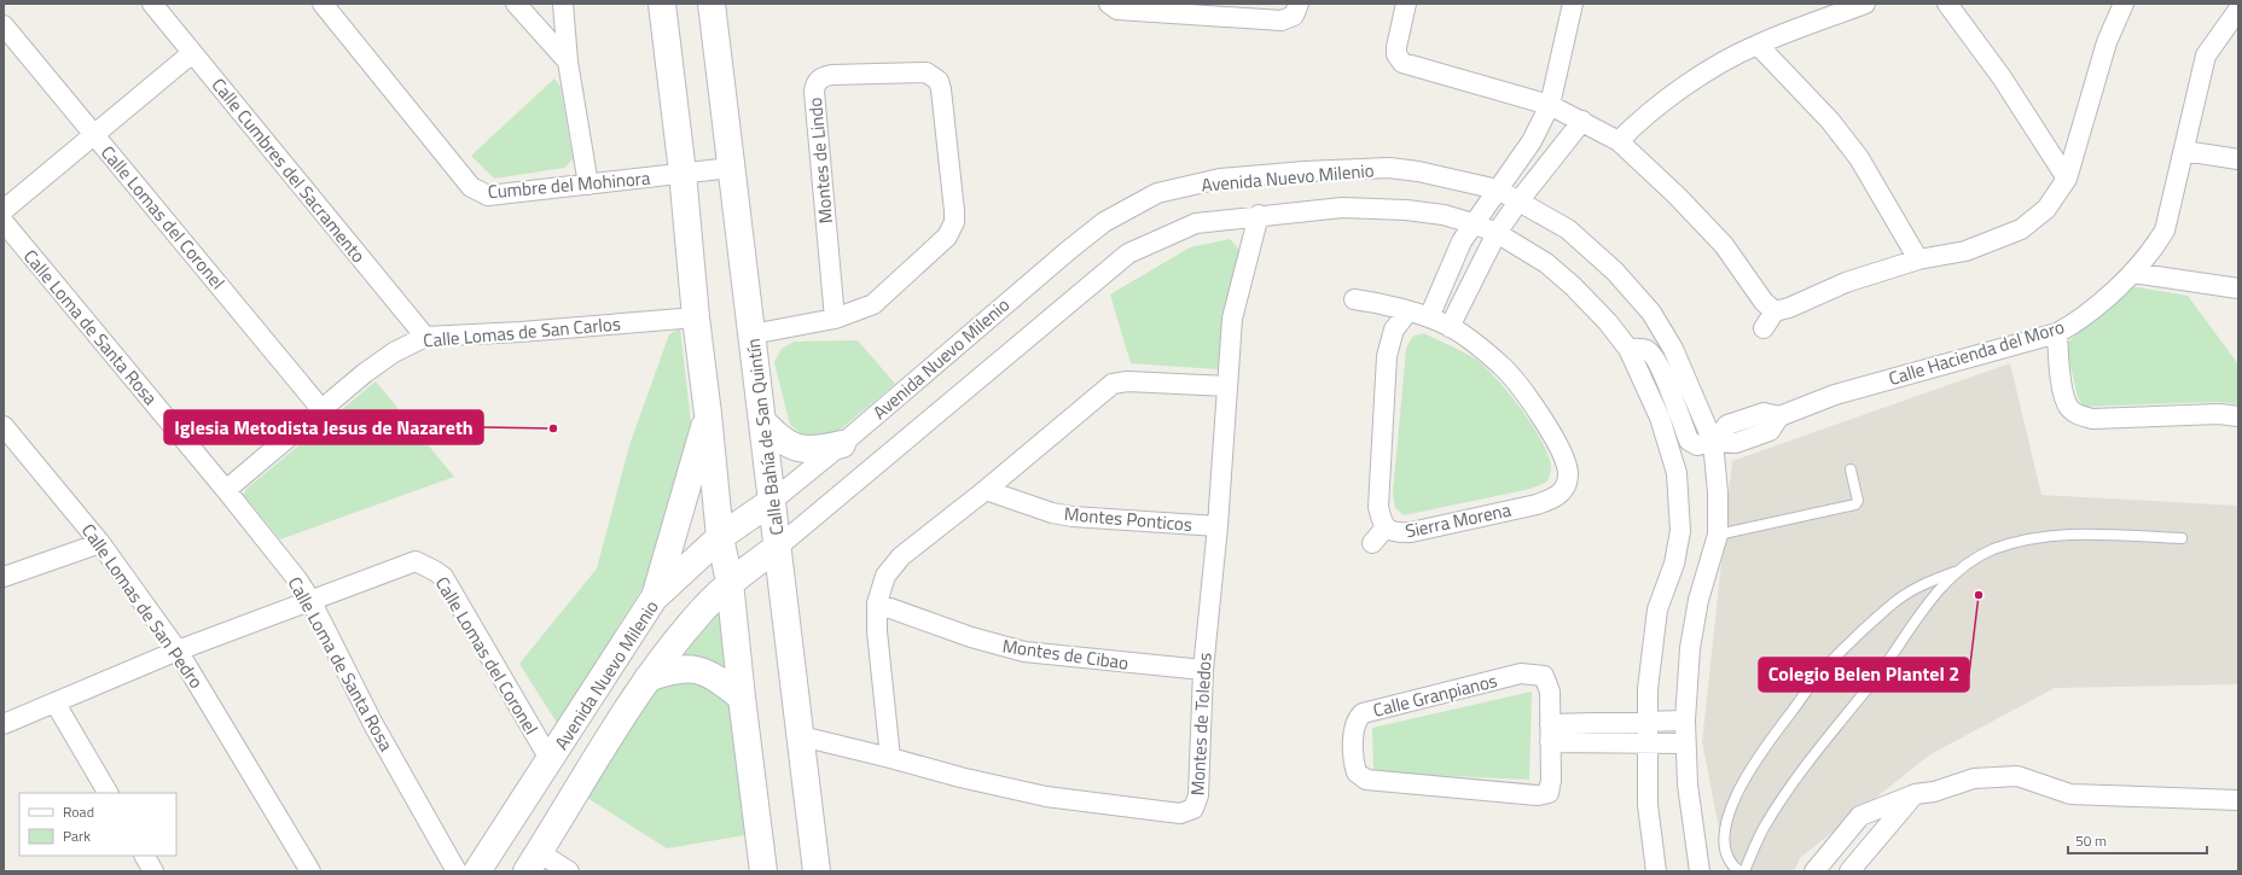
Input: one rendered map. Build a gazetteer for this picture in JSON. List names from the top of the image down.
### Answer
{
  "streets": {
    "street": [
      "Montes de Lindo",
      "Calle Cumbres del Sacramento",
      "Avenida Nuevo Milenio",
      "Cumbre del Mohinora",
      "Calle Lomas del Coronel",
      "Calle Loma de Santa Rosa",
      "Calle Lomas de San Carlos",
      "Calle Hacienda del Moro",
      "Calle Bahía de San Quintín",
      "Montes Ponticos",
      "Sierra Morena",
      "Calle Lomas de San Pedro",
      "Montes de Cibao",
      "Calle Granpianos",
      "Montes de Toledos"
    ]
  },
  "crossings": [
    ["Montes de Lindo", "Calle Bahía de San Quintín"],
    ["Calle Cumbres del Sacramento", "Calle Lomas de San Carlos"],
    ["Avenida Nuevo Milenio", "Calle Lomas del Coronel"],
    ["Avenida Nuevo Milenio", "Calle Hacienda del Moro"],
    ["Avenida Nuevo Milenio", "Calle Bahía de San Quintín"],
    ["Avenida Nuevo Milenio", "Montes de Toledos"],
    ["Cumbre del Mohinora", "Calle Bahía de San Quintín"],
    ["Calle Lomas del Coronel", "Calle Loma de Santa Rosa"],
    ["Calle Lomas del Coronel", "Calle Lomas de San Carlos"],
    ["Calle Loma de Santa Rosa", "Calle Lomas de San Carlos"],
    ["Calle Bahía de San Quintín", "Montes de Toledos"],
    ["Montes Ponticos", "Montes de Toledos"],
    ["Montes de Cibao", "Montes de Toledos"]
  ],
  "places": ["Iglesia Metodista Jesus de Nazareth", "Colegio Belen Plantel 2"],
  "legend": ["Road", "Park"],
  "scale_bar": "50 m"
}
